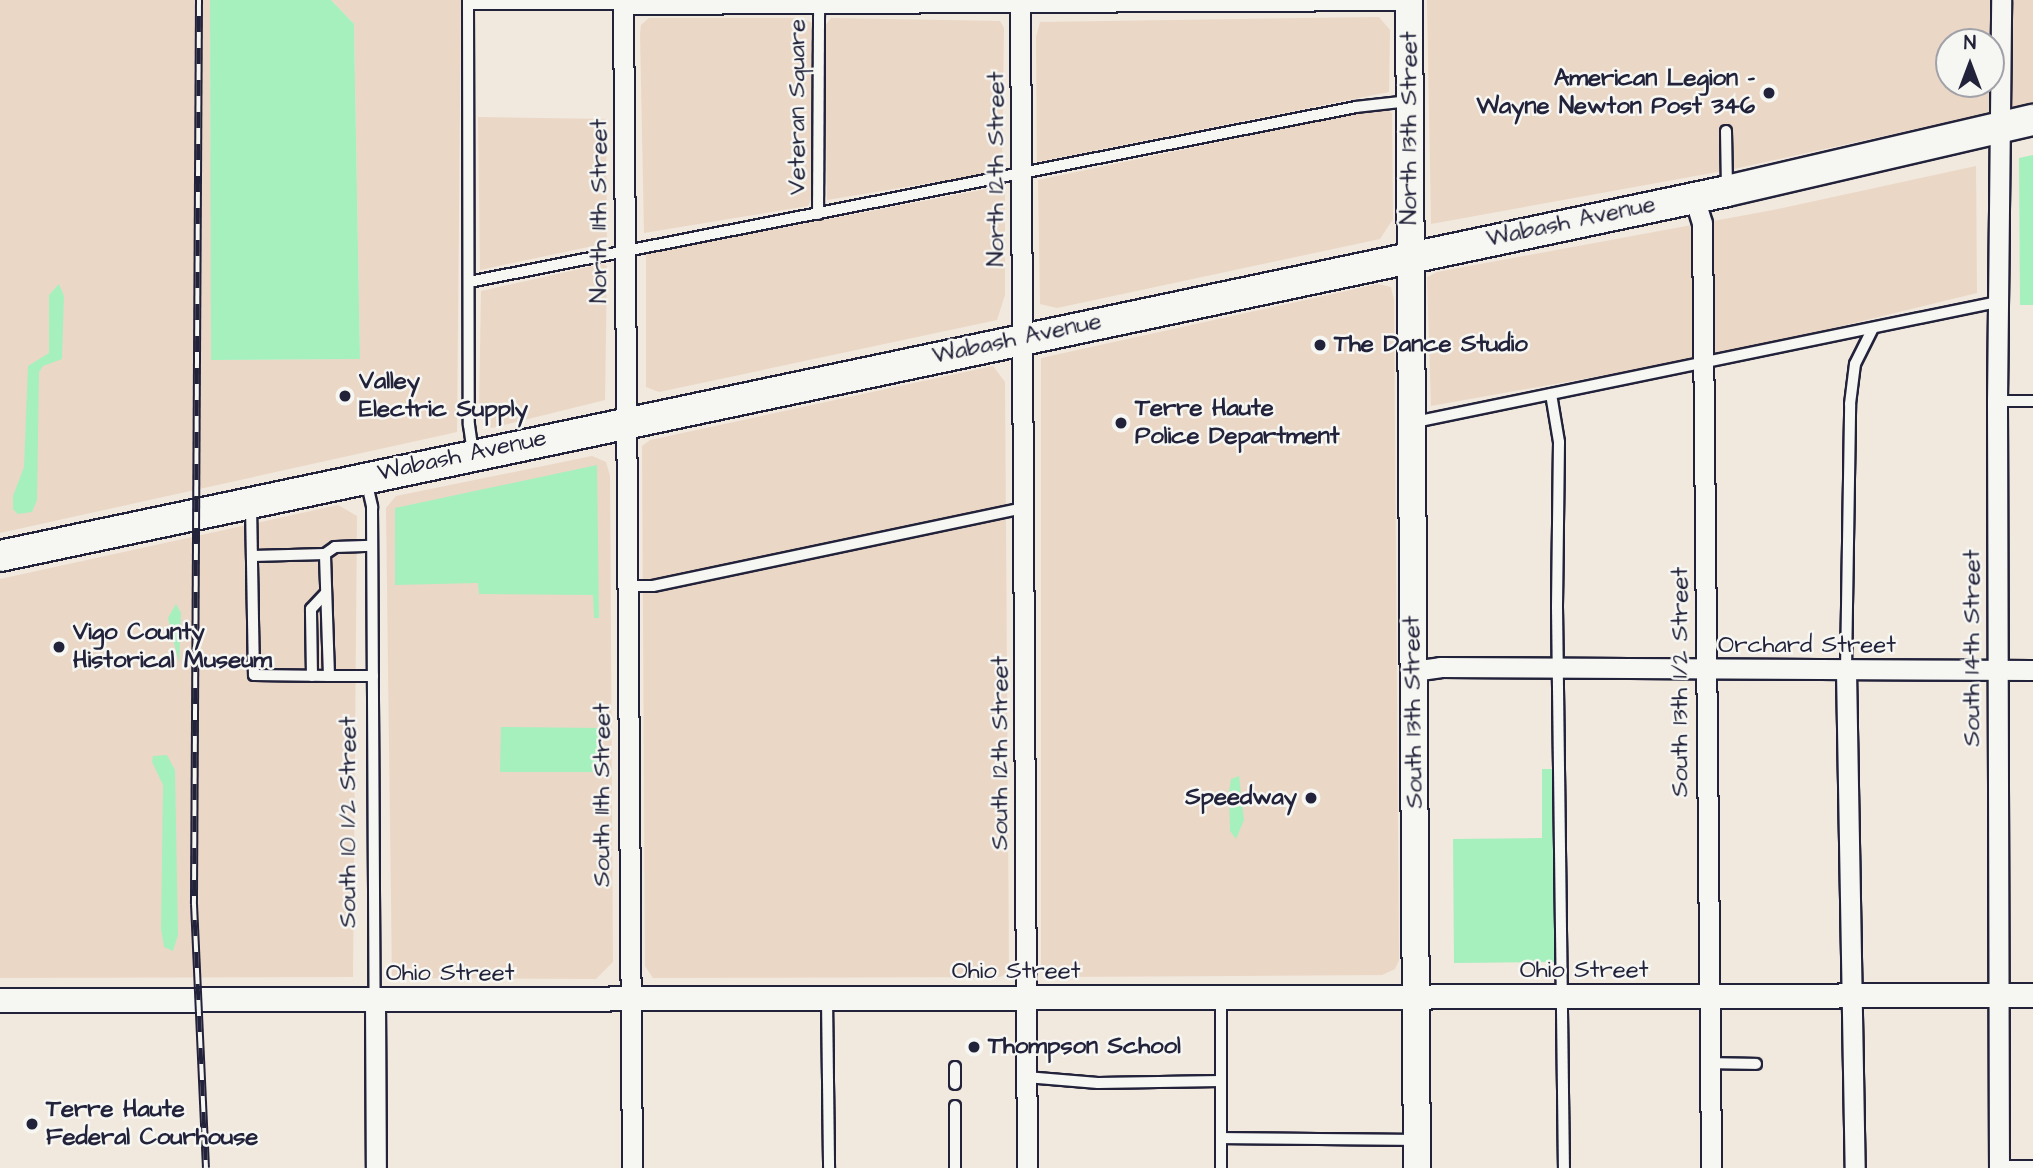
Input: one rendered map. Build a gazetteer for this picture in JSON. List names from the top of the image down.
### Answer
{
  "streets": {
    "main road": ["North 13th Street", "Wabash Avenue", "South 13th Street"],
    "street": [
      "North 12th Street",
      "North 11th Street",
      "Orchard Street",
      "South 14th Street",
      "South 13th 1/2 Street",
      "South 12th Street",
      "South 11th Street",
      "South 10 1/2 Street",
      "Ohio Street"
    ],
    "lane": ["Veteran Square"]
  },
  "crossings": [
    ["North 13th Street", "Wabash Avenue"],
    ["North 13th Street", "South 13th Street"],
    ["North 12th Street", "Wabash Avenue"],
    ["North 12th Street", "South 12th Street"],
    ["North 11th Street", "Wabash Avenue"],
    ["North 11th Street", "South 11th Street"],
    ["Wabash Avenue", "South 14th Street"],
    ["Wabash Avenue", "South 13th 1/2 Street"],
    ["Wabash Avenue", "South 13th Street"],
    ["Wabash Avenue", "South 12th Street"],
    ["Wabash Avenue", "South 11th Street"],
    ["Wabash Avenue", "South 10 1/2 Street"],
    ["Orchard Street", "South 14th Street"],
    ["Orchard Street", "South 13th 1/2 Street"],
    ["Orchard Street", "South 13th Street"],
    ["South 14th Street", "Ohio Street"],
    ["South 13th 1/2 Street", "Ohio Street"],
    ["South 13th Street", "Ohio Street"],
    ["South 12th Street", "Ohio Street"],
    ["South 11th Street", "Ohio Street"],
    ["South 10 1/2 Street", "Ohio Street"]
  ],
  "places": [
    "American Legion - Wayne Newton Post 346",
    "The Dance Studio",
    "Valley Electric Supply",
    "Terre Haute Police Department",
    "Vigo County Historical Museum",
    "Speedway",
    "Thompson School",
    "Terre Haute Federal Courhouse"
  ],
  "north": "top"
}
